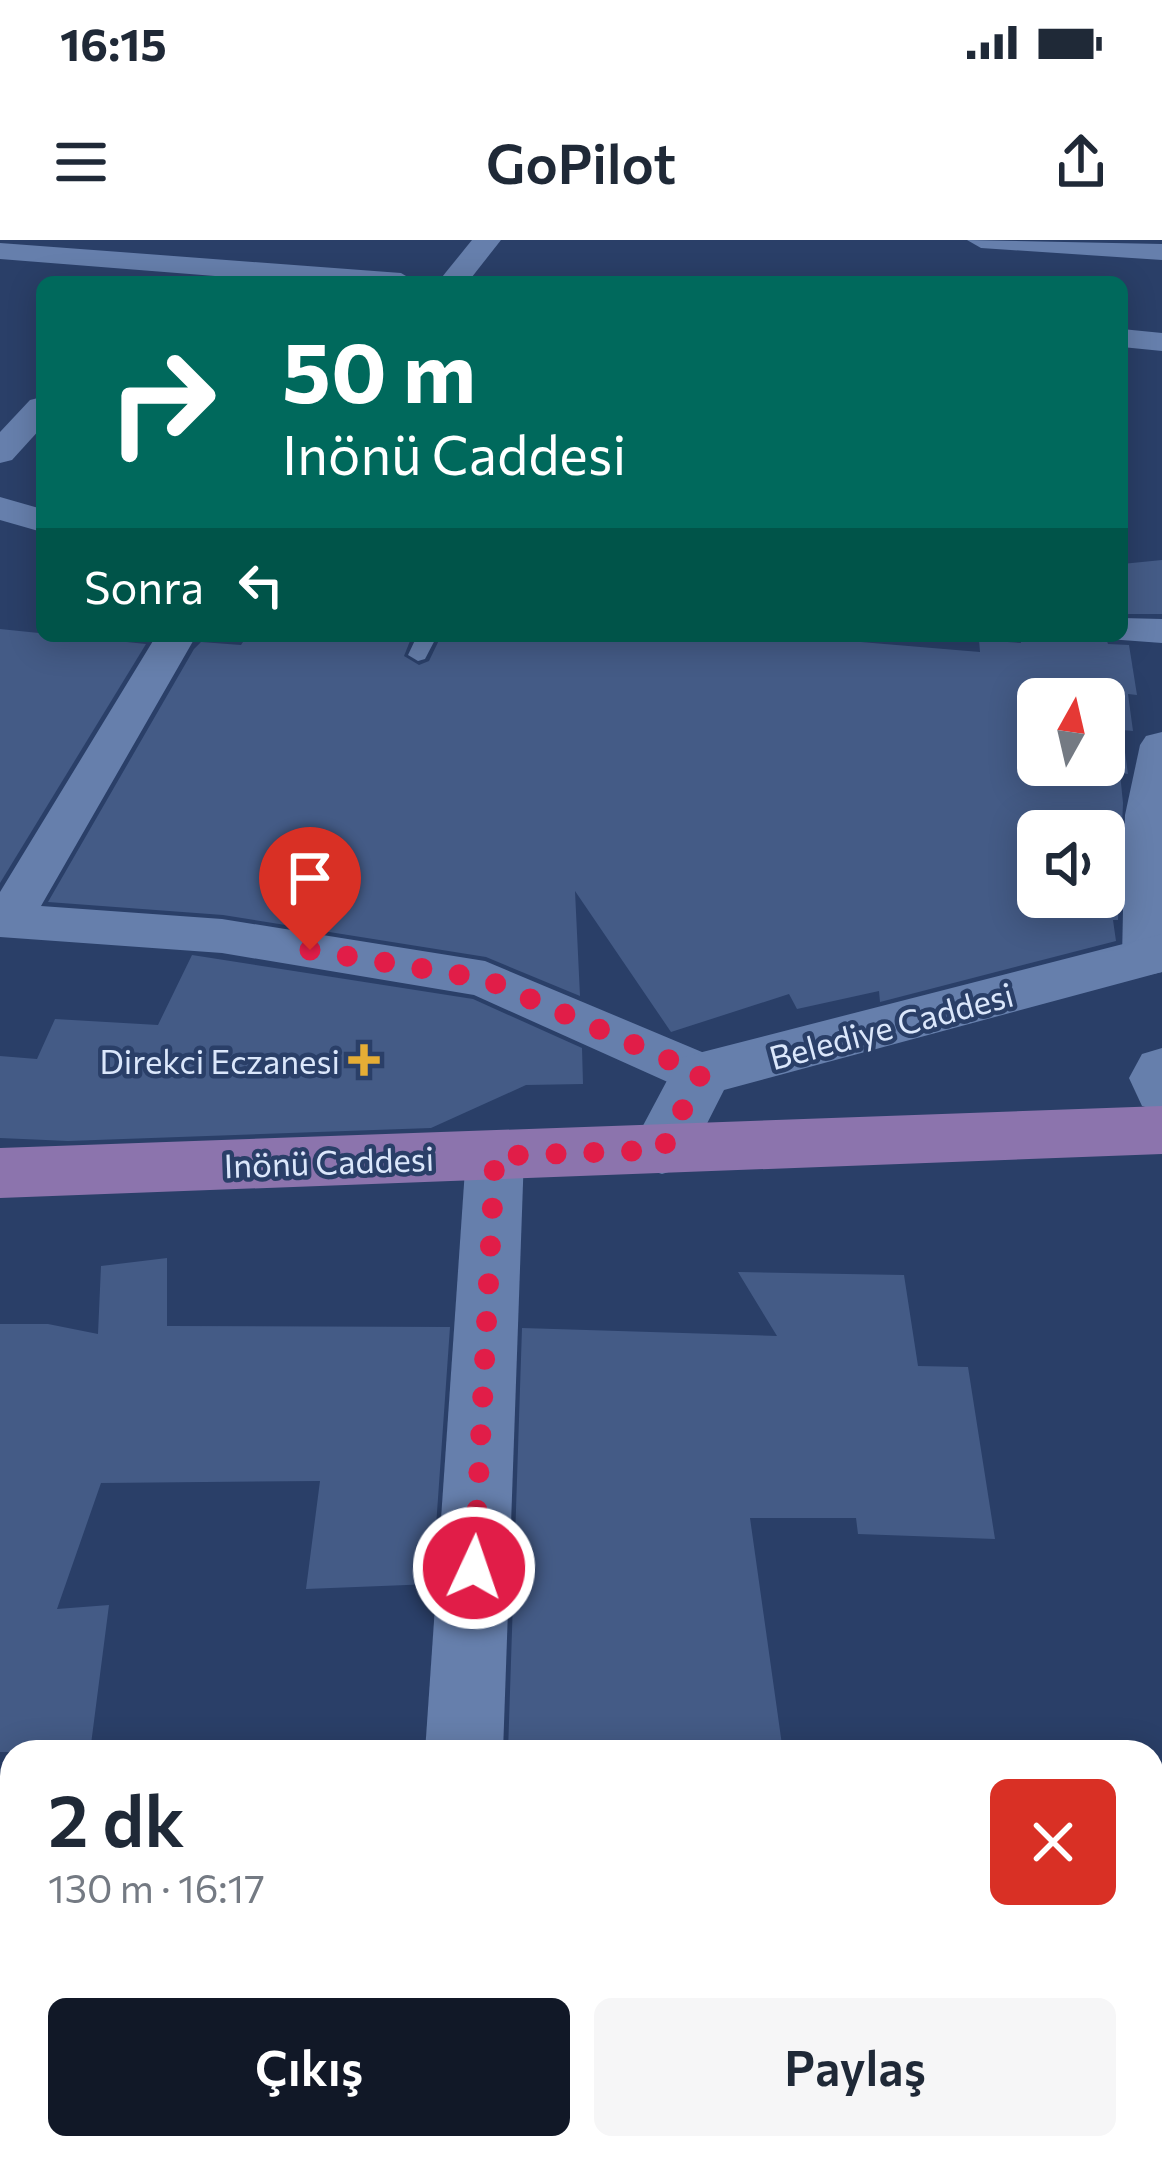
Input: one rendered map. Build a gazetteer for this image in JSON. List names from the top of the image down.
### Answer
{
  "streets": {
    "main road": ["Inönü Caddesi"],
    "street": ["Belediye Caddesi"]
  },
  "places": {
    "health": ["Direkci Eczanesi"]
  },
  "north": "top",
  "page": {
    "status": "16:15",
    "header": "GoPilot",
    "turn": ["50 m", "Inönü Caddesi"],
    "then": "Sonra",
    "heading": ["2 dk", "130 m · 16:17"],
    "buttons": ["Çıkış", "Paylaş"]
  }
}
